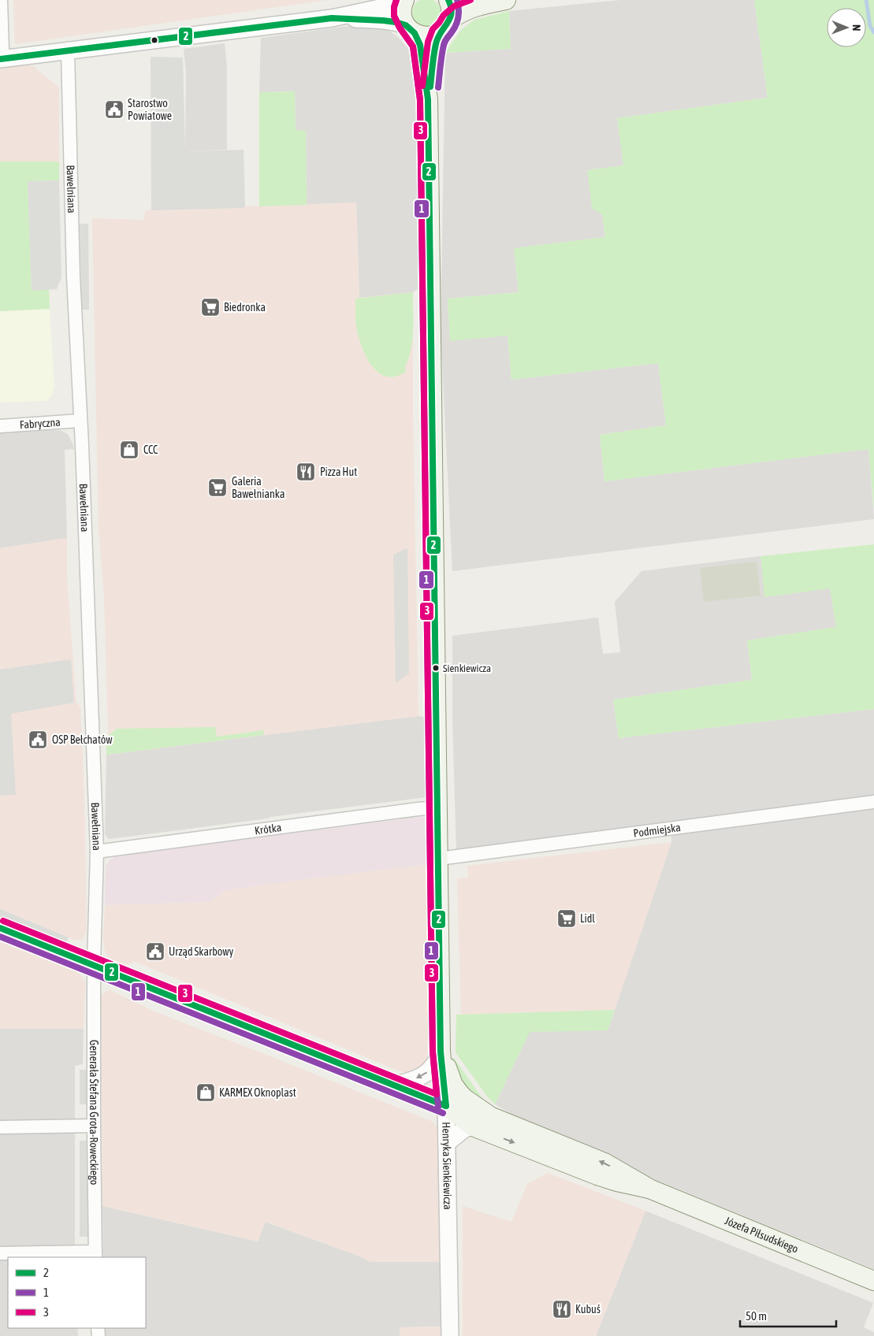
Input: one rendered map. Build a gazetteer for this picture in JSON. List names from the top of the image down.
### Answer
{
  "streets": {
    "main road": ["Henryka Sienkiewicza", "Józefa Piłsudskiego"],
    "street": [
      "Bawełniana",
      "Fabryczna",
      "Krótka",
      "Podmiejska",
      "Generała Stefana Grota-Roweckiego"
    ]
  },
  "crossings": [
    ["Bawełniana", "Fabryczna"],
    ["Bawełniana", "Krótka"],
    ["Bawełniana", "Generała Stefana Grota-Roweckiego"],
    ["Bawełniana", "Józefa Piłsudskiego"],
    ["Krótka", "Henryka Sienkiewicza"],
    ["Podmiejska", "Henryka Sienkiewicza"],
    ["Generała Stefana Grota-Roweckiego", "Józefa Piłsudskiego"],
    ["Henryka Sienkiewicza", "Józefa Piłsudskiego"]
  ],
  "places": {
    "public building": ["Starostwo Powiatowe", "OSP Bełchatów", "Urząd Skarbowy"],
    "supermarket": ["Biedronka", "Galeria Bawełnianka", "Lidl"],
    "shop": ["CCC", "KARMEX Oknoplast"],
    "restaurant": ["Pizza Hut", "Kubuś"],
    "other": ["Sienkiewicza"]
  },
  "lines": ["transit line 2", "transit line 1", "transit line 3"],
  "legend": ["2", "1", "3"],
  "scale_bar": "50 m",
  "north": "right"
}
